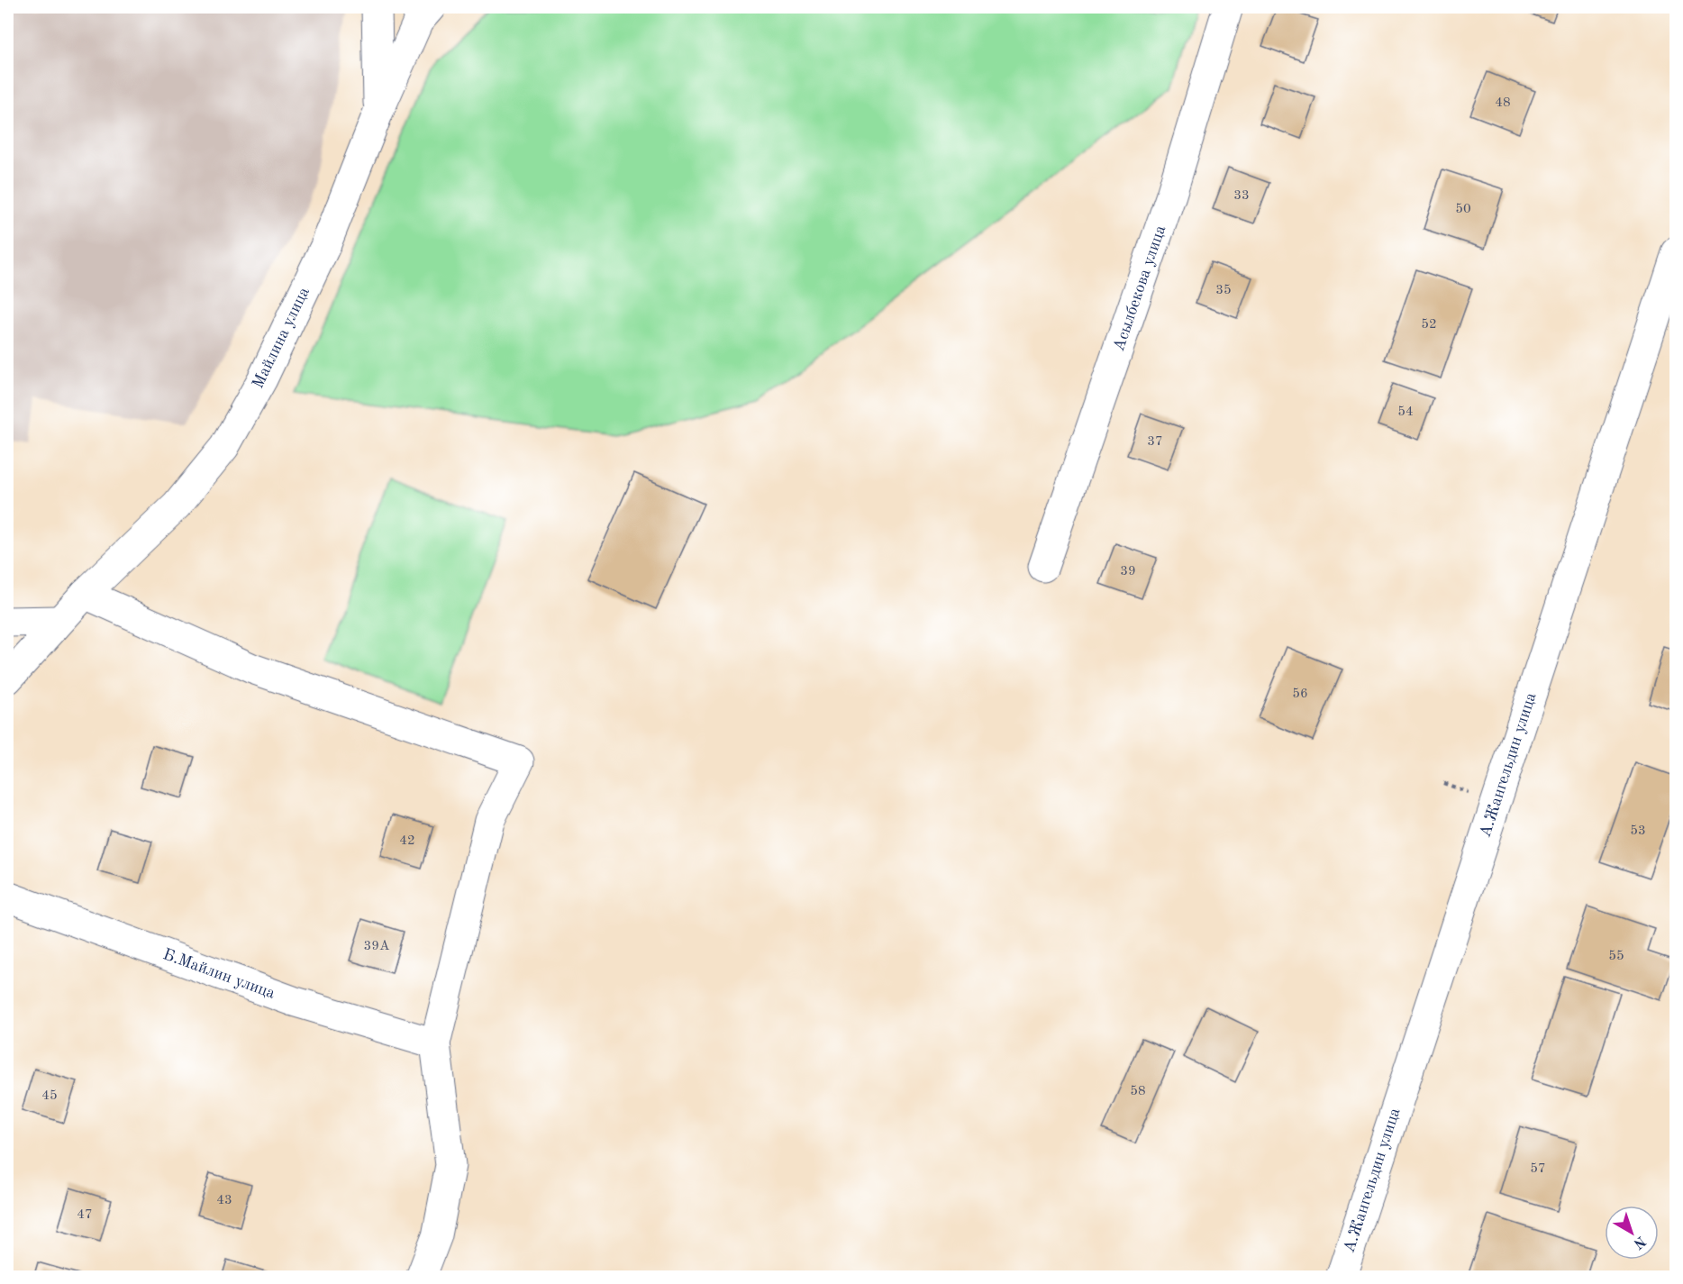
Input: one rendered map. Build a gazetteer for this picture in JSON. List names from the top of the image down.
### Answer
{
  "streets": {
    "street": [
      "Асылбекова улица",
      "Майлина улица",
      "А.Жангельдин улица",
      "Б.Майлин улица"
    ]
  },
  "house_numbers": [
    "48",
    "33",
    "50",
    "35",
    "52",
    "54",
    "37",
    "39",
    "56",
    "53",
    "42",
    "39А",
    "55",
    "58",
    "45",
    "57",
    "43",
    "47"
  ],
  "north": "bottom right"
}
